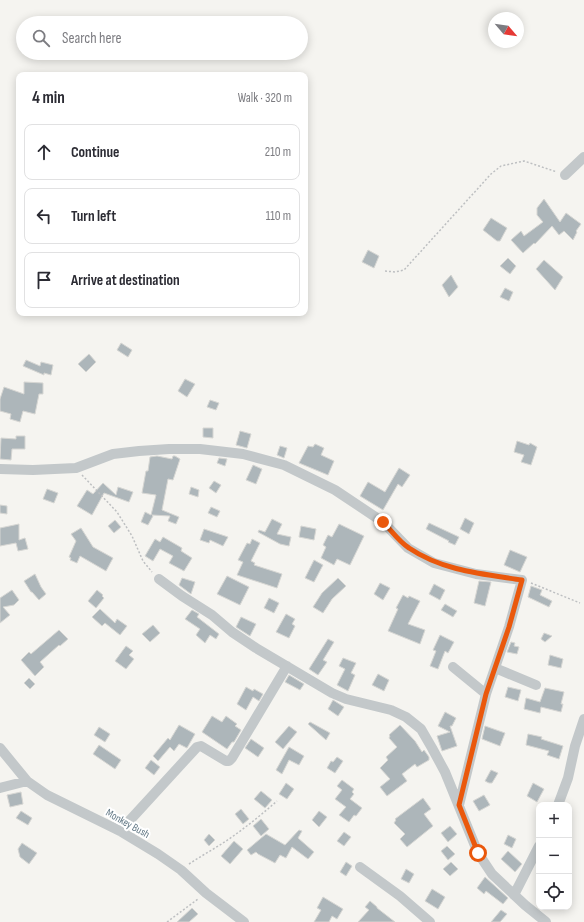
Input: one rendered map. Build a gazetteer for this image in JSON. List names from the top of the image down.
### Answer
{
  "streets": {
    "street": ["Monkey Bush"]
  },
  "north": "bottom right",
  "page": {
    "search": "Search here",
    "heading": ["4 min", "Walk · 320 m"],
    "list": [
      ["Continue", "210 m"],
      ["Turn left", "110 m"],
      "Arrive at destination"
    ],
    "map_buttons": ["+", "−"]
  }
}
